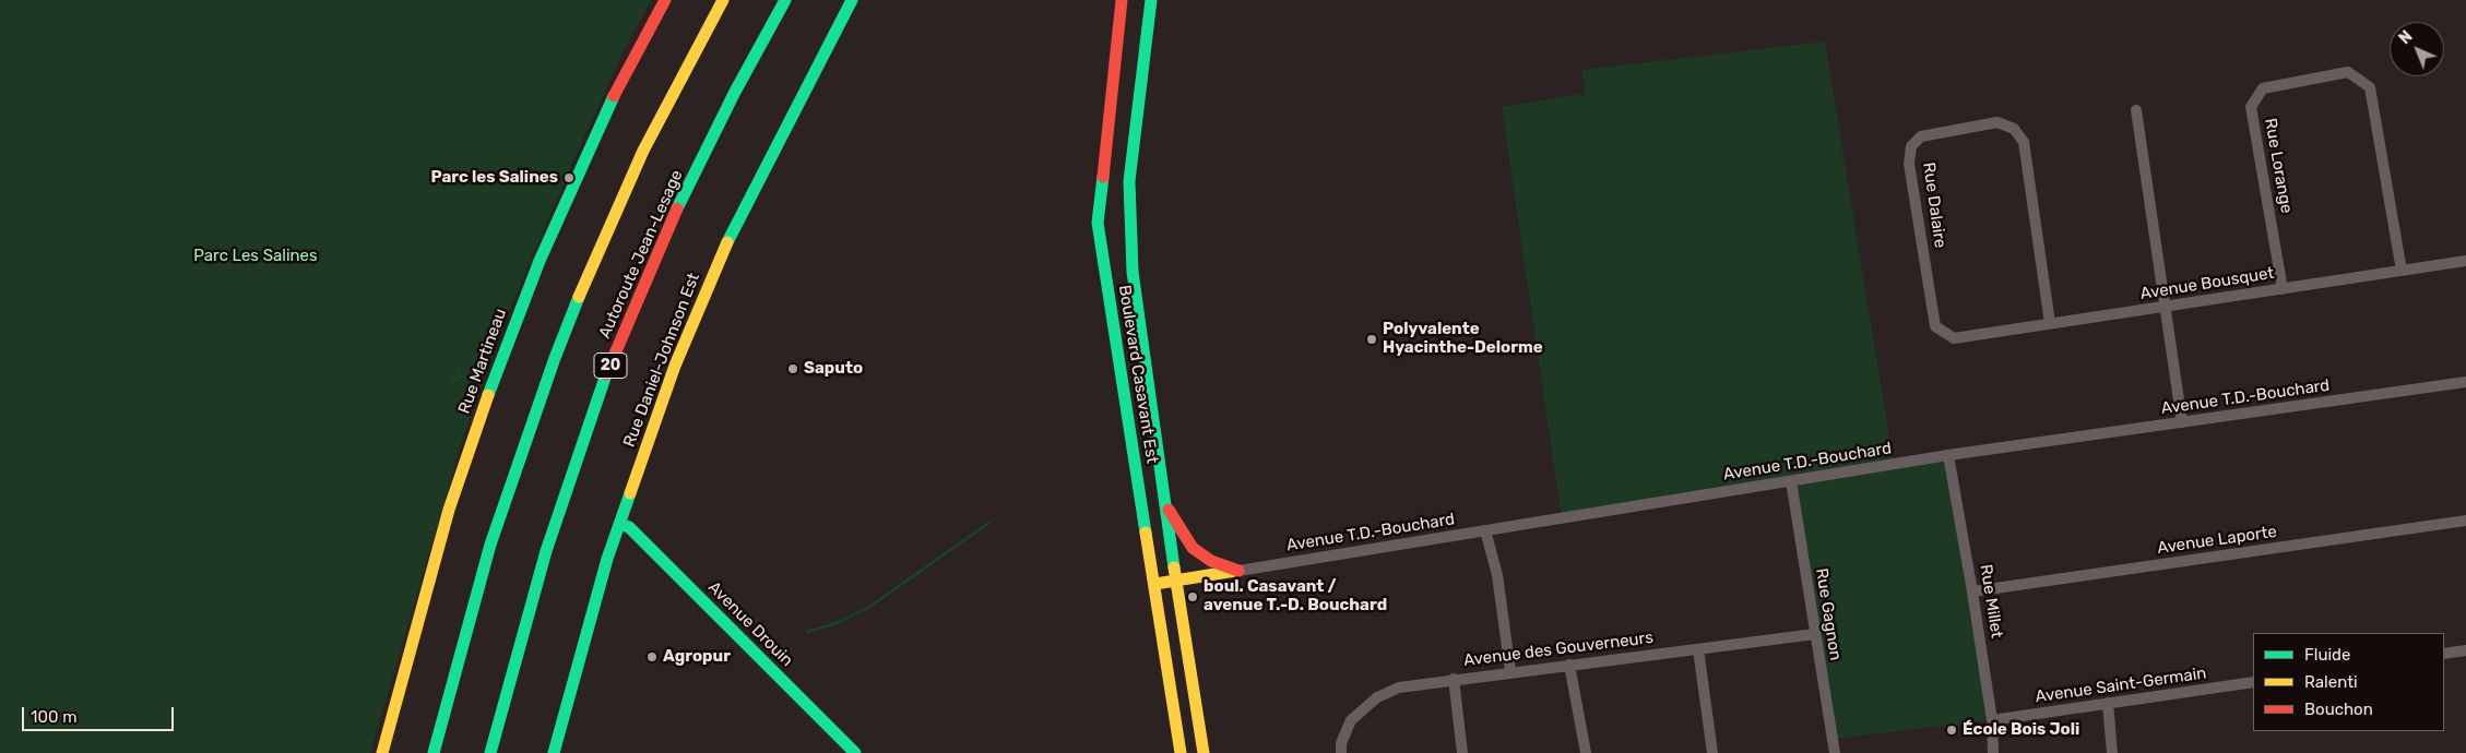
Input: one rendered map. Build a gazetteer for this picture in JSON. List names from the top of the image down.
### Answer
{
  "streets": {
    "main road": [
      "Autoroute Jean-Lesage",
      "Rue Daniel-Johnson Est",
      "Rue Martineau",
      "20",
      "Boulevard Casavant Est",
      "Avenue T.D.-Bouchard",
      "Avenue Drouin"
    ],
    "street": [
      "Rue Lorange",
      "Rue Dalaire",
      "Avenue Bousquet",
      "Avenue Laporte",
      "Rue Millet",
      "Rue Gagnon",
      "Avenue des Gouverneurs",
      "Avenue Saint-Germain"
    ]
  },
  "crossings": [
    ["Rue Lorange", "Avenue Bousquet"],
    ["Rue Dalaire", "Avenue Bousquet"],
    ["Rue Daniel-Johnson Est", "Avenue Drouin"],
    ["Boulevard Casavant Est", "Avenue T.D.-Bouchard"],
    ["Avenue T.D.-Bouchard", "Rue Millet"],
    ["Avenue T.D.-Bouchard", "Rue Gagnon"],
    ["Avenue Laporte", "Rue Millet"],
    ["Rue Millet", "Avenue Saint-Germain"],
    ["Rue Gagnon", "Avenue des Gouverneurs"]
  ],
  "parks": ["Parc Les Salines"],
  "places": [
    "Parc les Salines",
    "Polyvalente Hyacinthe-Delorme",
    "Saputo",
    "boul. Casavant / avenue T.-D. Bouchard",
    "Agropur",
    "École Bois Joli"
  ],
  "legend": ["Fluide", "Ralenti", "Bouchon"],
  "scale_bar": "100 m",
  "north": "top left"
}
